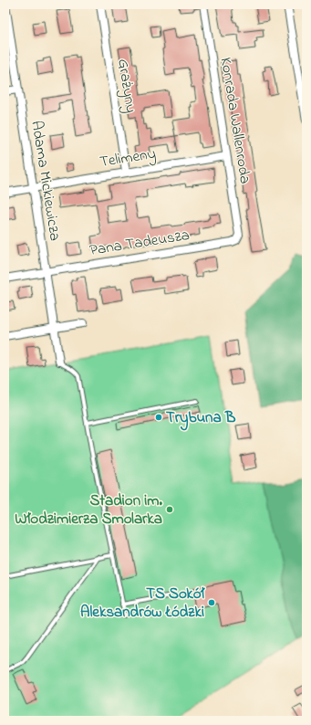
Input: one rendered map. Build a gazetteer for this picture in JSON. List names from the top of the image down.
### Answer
{
  "streets": {
    "street": [
      "Grażyny",
      "Konrada Wallenroda",
      "Telimeny",
      "Adama Mickiewicza",
      "Pana Tadeusza"
    ]
  },
  "crossings": [
    ["Grażyny", "Telimeny"],
    ["Konrada Wallenroda", "Telimeny"],
    ["Konrada Wallenroda", "Pana Tadeusza"],
    ["Telimeny", "Adama Mickiewicza"],
    ["Adama Mickiewicza", "Pana Tadeusza"]
  ],
  "places": ["Trybuna B", "Stadion im. Włodzimierza Smolarka", "TS Sokół Aleksandrów Łódzki"]
}
